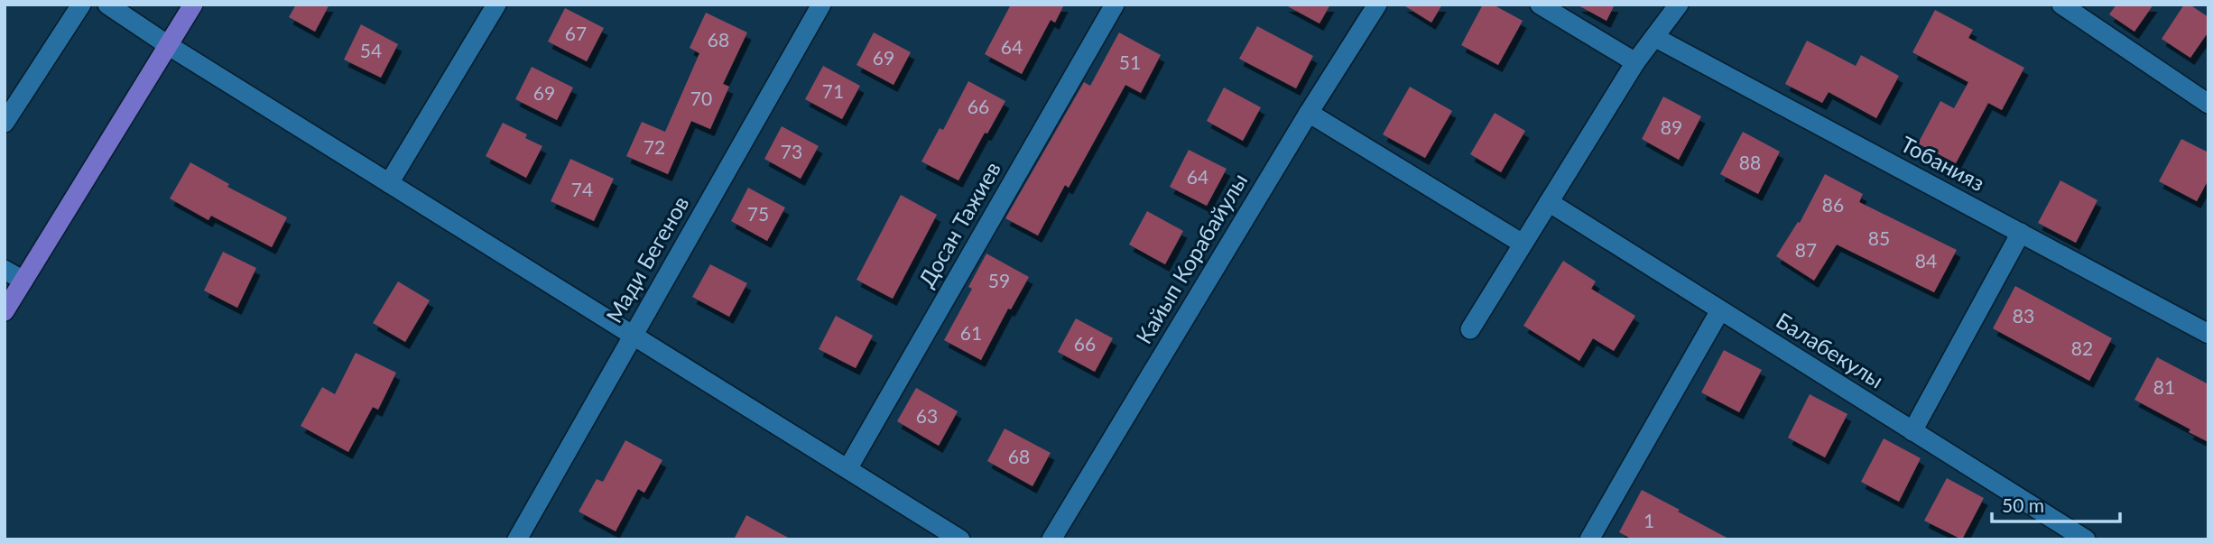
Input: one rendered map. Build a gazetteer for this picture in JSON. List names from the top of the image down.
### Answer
{
  "streets": {
    "street": [
      "Тобанияз",
      "Досан Тажиев",
      "Кайып Корабайулы",
      "Мади Бегенов",
      "Балабекулы"
    ]
  },
  "house_numbers": [
    "67",
    "68",
    "64",
    "54",
    "69",
    "51",
    "71",
    "69",
    "70",
    "66",
    "89",
    "72",
    "73",
    "88",
    "64",
    "74",
    "86",
    "75",
    "85",
    "87",
    "84",
    "59",
    "83",
    "61",
    "66",
    "82",
    "81",
    "63",
    "68",
    "1"
  ],
  "scale_bar": "50 m"
}
